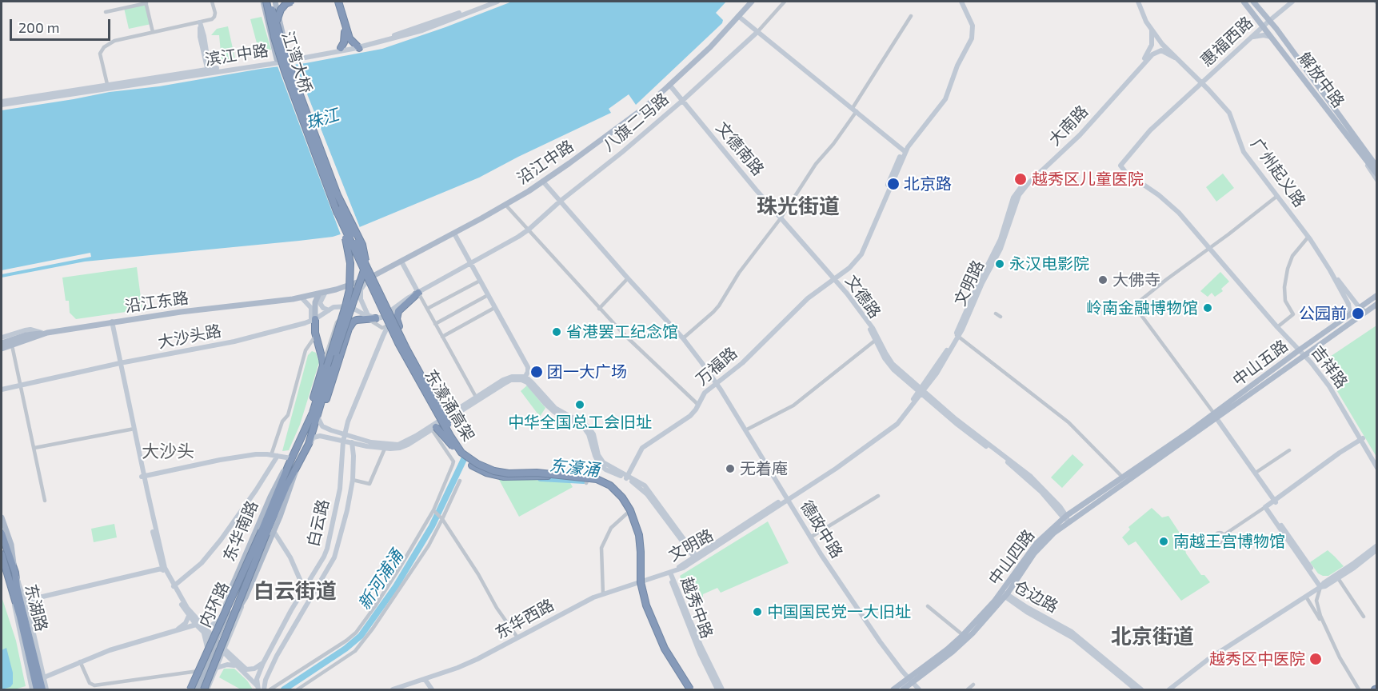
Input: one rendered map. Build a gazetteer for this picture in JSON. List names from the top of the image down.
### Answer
{
  "streets": {
    "highway": [
      "江湾大桥",
      "东濠涌高架",
      "内环路",
      "东湖路"
    ],
    "main road": [
      "惠福西路",
      "滨江中路",
      "解放中路",
      "八旗二马路",
      "大南路",
      "文德南路",
      "沿江中路",
      "广州起义路",
      "文明路",
      "文德路",
      "沿江东路",
      "大沙头路",
      "中山五路",
      "万福路",
      "吉祥路",
      "白云路",
      "德政中路",
      "东华南路",
      "中山四路",
      "仓边路",
      "越秀中路",
      "东华西路"
    ]
  },
  "crossings": [
    ["惠福西路", "解放中路"],
    ["惠福西路", "广州起义路"],
    ["惠福西路", "吉祥路"],
    ["江湾大桥", "东濠涌高架"],
    ["八旗二马路", "文德南路"],
    ["八旗二马路", "大沙头路"],
    ["八旗二马路", "白云路"],
    ["八旗二马路", "德政中路"],
    ["大南路", "广州起义路"],
    ["大南路", "文明路"],
    ["文德南路", "沿江中路"],
    ["文德南路", "文德路"],
    ["文德南路", "万福路"],
    ["沿江中路", "沿江东路"],
    ["沿江中路", "德政中路"],
    ["广州起义路", "中山五路"],
    ["文明路", "文德路"],
    ["文明路", "德政中路"],
    ["文明路", "越秀中路"],
    ["文明路", "东华西路"],
    ["文德路", "万福路"],
    ["文德路", "中山四路"],
    ["中山五路", "吉祥路"],
    ["中山五路", "中山四路"],
    ["万福路", "德政中路"],
    ["德政中路", "中山四路"],
    ["东华南路", "内环路"],
    ["中山四路", "仓边路"],
    ["越秀中路", "东华西路"]
  ],
  "districts": [
    "珠光街道",
    "大沙头",
    "白云街道",
    "北京街道"
  ],
  "water": ["珠江", "东濠涌", "新河浦涌"],
  "places": [
    "越秀区儿童医院",
    "北京路",
    "永汉电影院",
    "大佛寺",
    "岭南金融博物馆",
    "公园前",
    "省港罢工纪念馆",
    "团一大广场",
    "中华全国总工会旧址",
    "无着庵",
    "南越王宫博物馆",
    "中国国民党一大旧址",
    "越秀区中医院"
  ],
  "scale_bar": "200 m"
}
